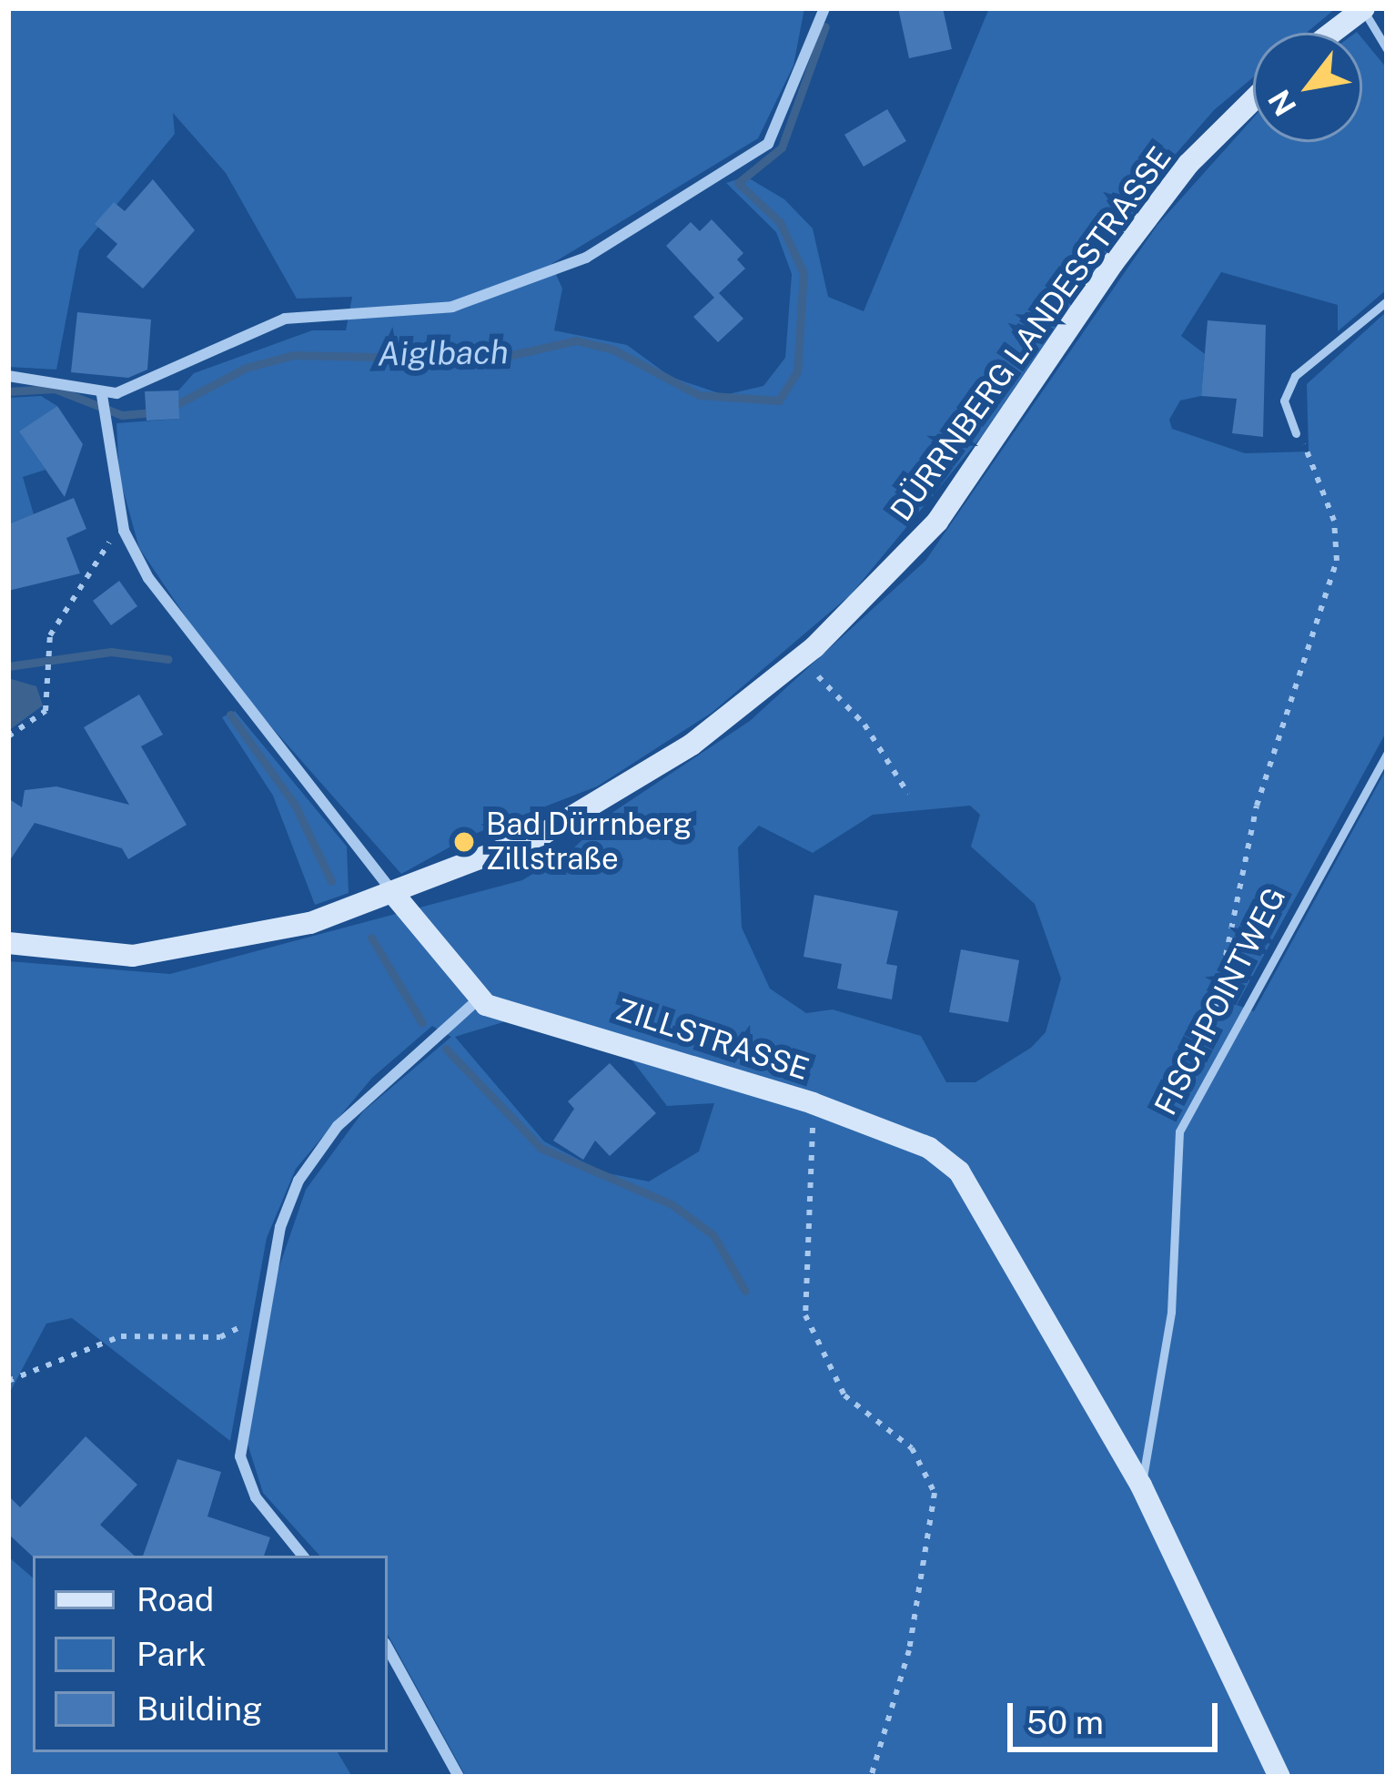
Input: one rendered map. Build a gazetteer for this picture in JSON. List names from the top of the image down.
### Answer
{
  "streets": {
    "main road": ["DÜRRNBERG LANDESSTRASSE", "ZILLSTRASSE"],
    "lane": ["FISCHPOINTWEG"]
  },
  "crossings": [
    ["FISCHPOINTWEG", "ZILLSTRASSE"]
  ],
  "water": ["Aiglbach"],
  "places": ["Bad Dürrnberg Zillstraße"],
  "legend": ["Road", "Park", "Building"],
  "scale_bar": "50 m",
  "north": "bottom left"
}
